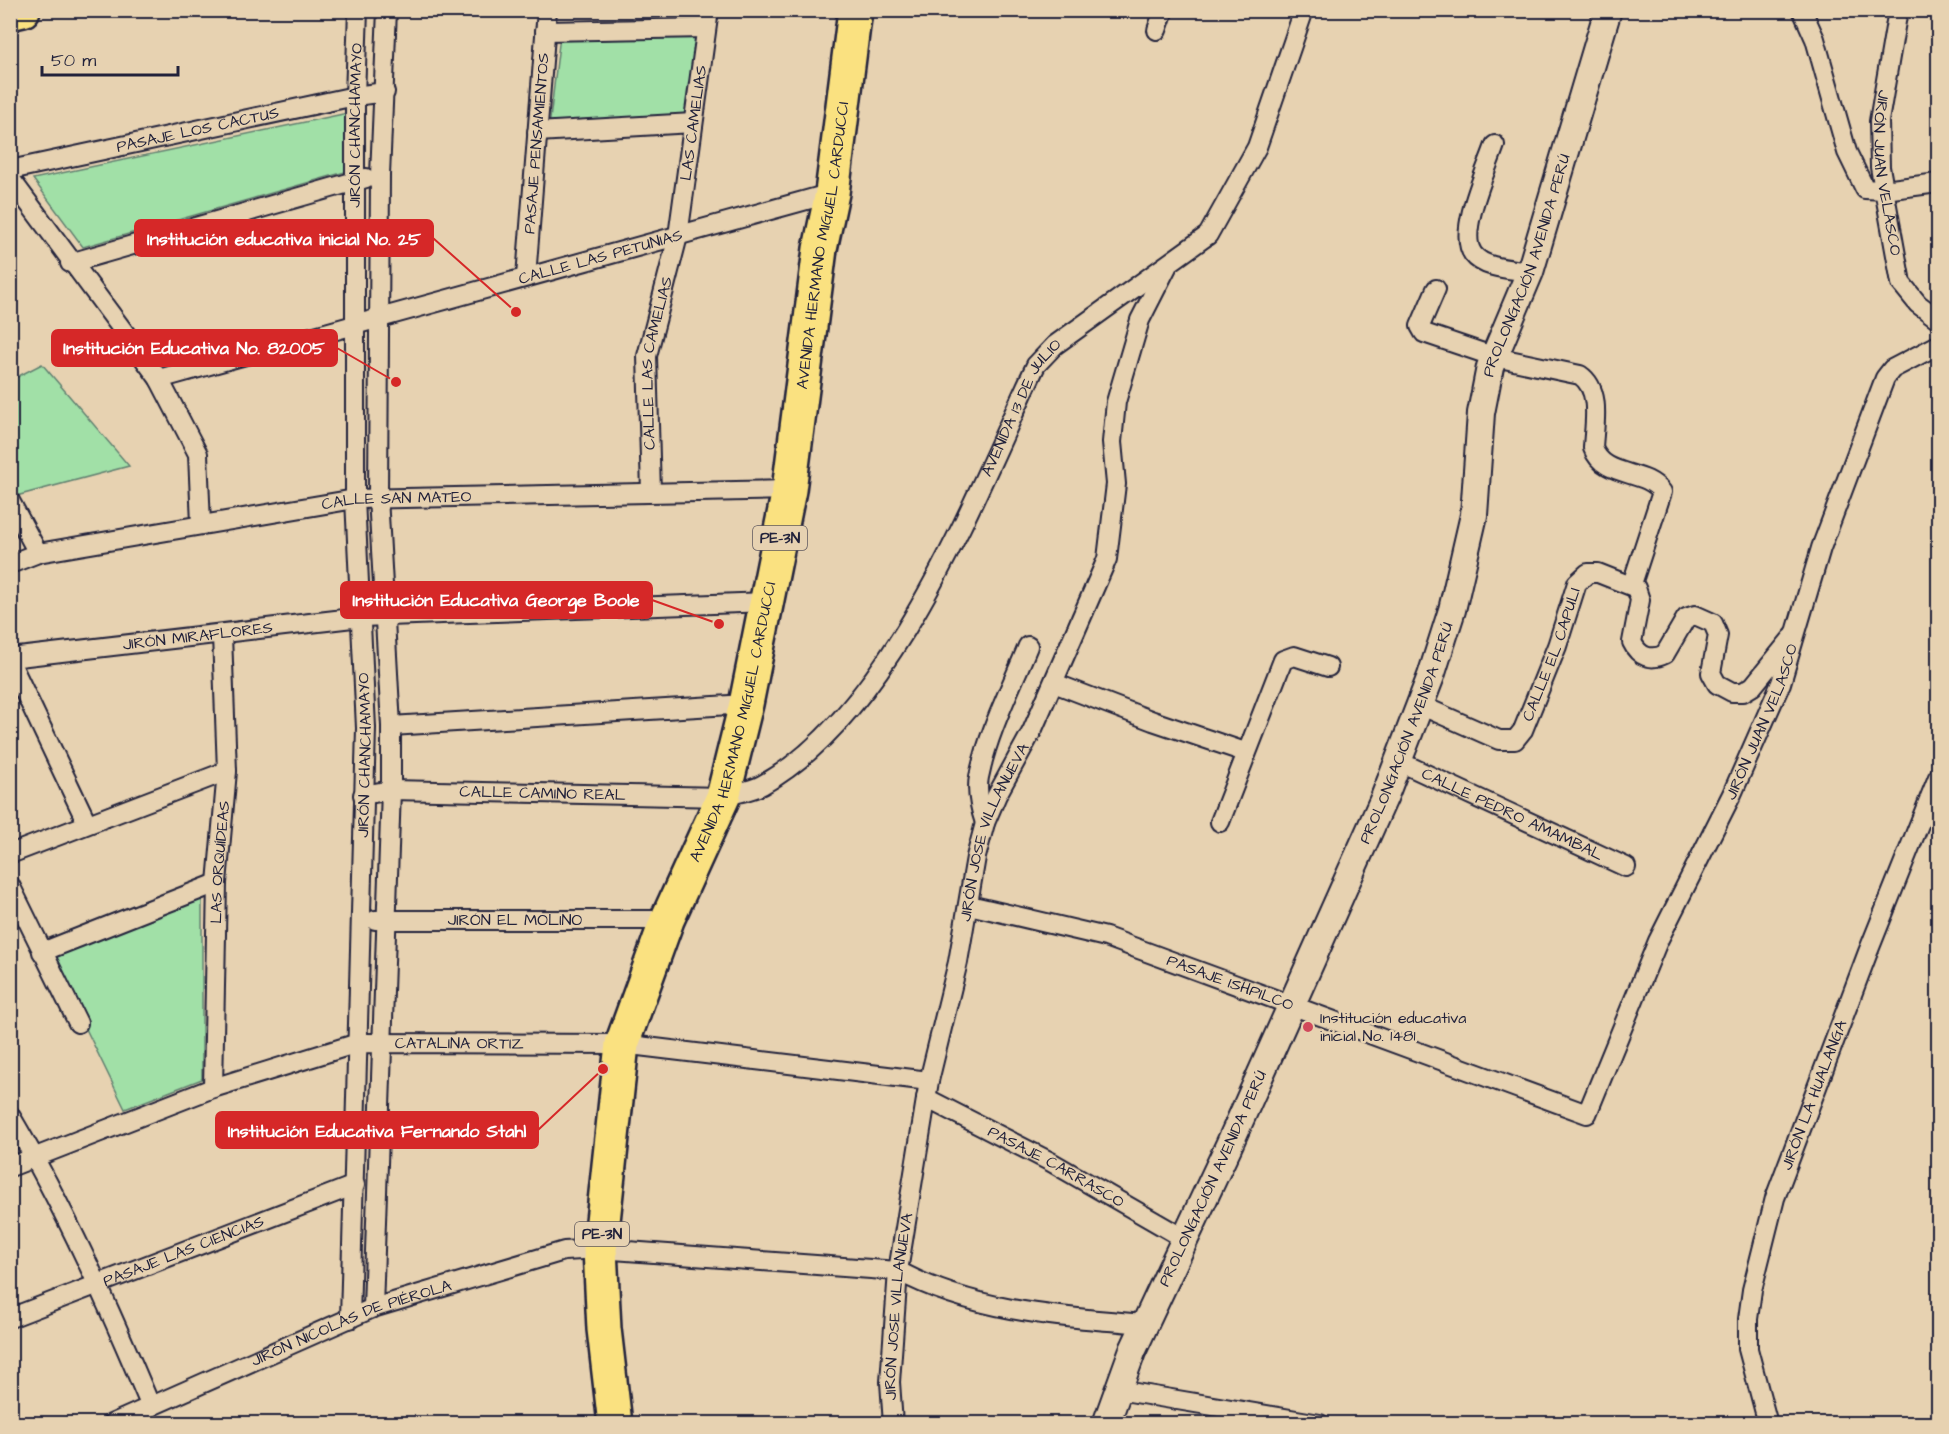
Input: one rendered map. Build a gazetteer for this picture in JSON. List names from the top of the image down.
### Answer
{
  "streets": {
    "highway": ["AVENIDA HERMANO MIGUEL CARDUCCI", "PE-3N"],
    "street": [
      "LAS CAMELIAS",
      "JIRÓN CHANCHAMAYO",
      "PASAJE LOS CACTUS",
      "PASAJE PENSAMIENTOS",
      "JIRÓN JUAN VELASCO",
      "CALLE LAS PETUNIAS",
      "PROLONGACIÓN AVENIDA PERÚ",
      "CALLE LAS CAMELIAS",
      "AVENIDA 13 DE JULIO",
      "CALLE SAN MATEO",
      "JIRÓN MIRAFLORES",
      "CALLE EL CAPULI",
      "CALLE CAMINO REAL",
      "CALLE PEDRO AMAMBAL",
      "JIRÓN JOSE VILLANUEVA",
      "LAS ORQUÍDEAS",
      "JIRÓN EL MOLINO",
      "PASAJE ISHPILCO",
      "CATALINA ORTIZ",
      "JIRÓN LA HUALANGA",
      "PASAJE CARRASCO",
      "PASAJE LAS CIENCIAS",
      "JIRÓN NICOLÁS DE PIÉROLA"
    ]
  },
  "crossings": [
    ["LAS CAMELIAS", "CALLE LAS PETUNIAS"],
    ["LAS CAMELIAS", "CALLE LAS CAMELIAS"],
    ["JIRÓN CHANCHAMAYO", "PASAJE LOS CACTUS"],
    ["JIRÓN CHANCHAMAYO", "CALLE LAS PETUNIAS"],
    ["JIRÓN CHANCHAMAYO", "CALLE SAN MATEO"],
    ["JIRÓN CHANCHAMAYO", "JIRÓN MIRAFLORES"],
    ["JIRÓN CHANCHAMAYO", "CALLE CAMINO REAL"],
    ["JIRÓN CHANCHAMAYO", "JIRÓN EL MOLINO"],
    ["JIRÓN CHANCHAMAYO", "CATALINA ORTIZ"],
    ["JIRÓN CHANCHAMAYO", "PASAJE LAS CIENCIAS"],
    ["JIRÓN CHANCHAMAYO", "JIRÓN NICOLÁS DE PIÉROLA"],
    ["PASAJE PENSAMIENTOS", "CALLE LAS PETUNIAS"],
    ["JIRÓN JUAN VELASCO", "PASAJE ISHPILCO"],
    ["AVENIDA HERMANO MIGUEL CARDUCCI", "CALLE LAS PETUNIAS"],
    ["AVENIDA HERMANO MIGUEL CARDUCCI", "AVENIDA 13 DE JULIO"],
    ["AVENIDA HERMANO MIGUEL CARDUCCI", "CALLE SAN MATEO"],
    ["AVENIDA HERMANO MIGUEL CARDUCCI", "JIRÓN MIRAFLORES"],
    ["AVENIDA HERMANO MIGUEL CARDUCCI", "CALLE CAMINO REAL"],
    ["AVENIDA HERMANO MIGUEL CARDUCCI", "JIRÓN EL MOLINO"],
    ["AVENIDA HERMANO MIGUEL CARDUCCI", "CATALINA ORTIZ"],
    ["AVENIDA HERMANO MIGUEL CARDUCCI", "JIRÓN NICOLÁS DE PIÉROLA"],
    ["CALLE LAS PETUNIAS", "CALLE LAS CAMELIAS"],
    ["PROLONGACIÓN AVENIDA PERÚ", "CALLE EL CAPULI"],
    ["PROLONGACIÓN AVENIDA PERÚ", "CALLE PEDRO AMAMBAL"],
    ["PROLONGACIÓN AVENIDA PERÚ", "PASAJE ISHPILCO"],
    ["PROLONGACIÓN AVENIDA PERÚ", "PASAJE CARRASCO"],
    ["CALLE LAS CAMELIAS", "CALLE SAN MATEO"],
    ["AVENIDA 13 DE JULIO", "CALLE CAMINO REAL"],
    ["AVENIDA 13 DE JULIO", "JIRÓN JOSE VILLANUEVA"],
    ["JIRÓN MIRAFLORES", "LAS ORQUÍDEAS"],
    ["JIRÓN JOSE VILLANUEVA", "PASAJE ISHPILCO"],
    ["JIRÓN JOSE VILLANUEVA", "CATALINA ORTIZ"],
    ["JIRÓN JOSE VILLANUEVA", "PASAJE CARRASCO"],
    ["JIRÓN JOSE VILLANUEVA", "JIRÓN NICOLÁS DE PIÉROLA"],
    ["LAS ORQUÍDEAS", "CATALINA ORTIZ"],
    ["CATALINA ORTIZ", "PASAJE CARRASCO"]
  ],
  "places": [
    "Institución educativa inicial No. 25",
    "Institución Educativa No. 82005",
    "Institución Educativa George Boole",
    "Institución educativa inicial No. 1481",
    "Institución Educativa Fernando Stahl"
  ],
  "scale_bar": "50 m"
}
